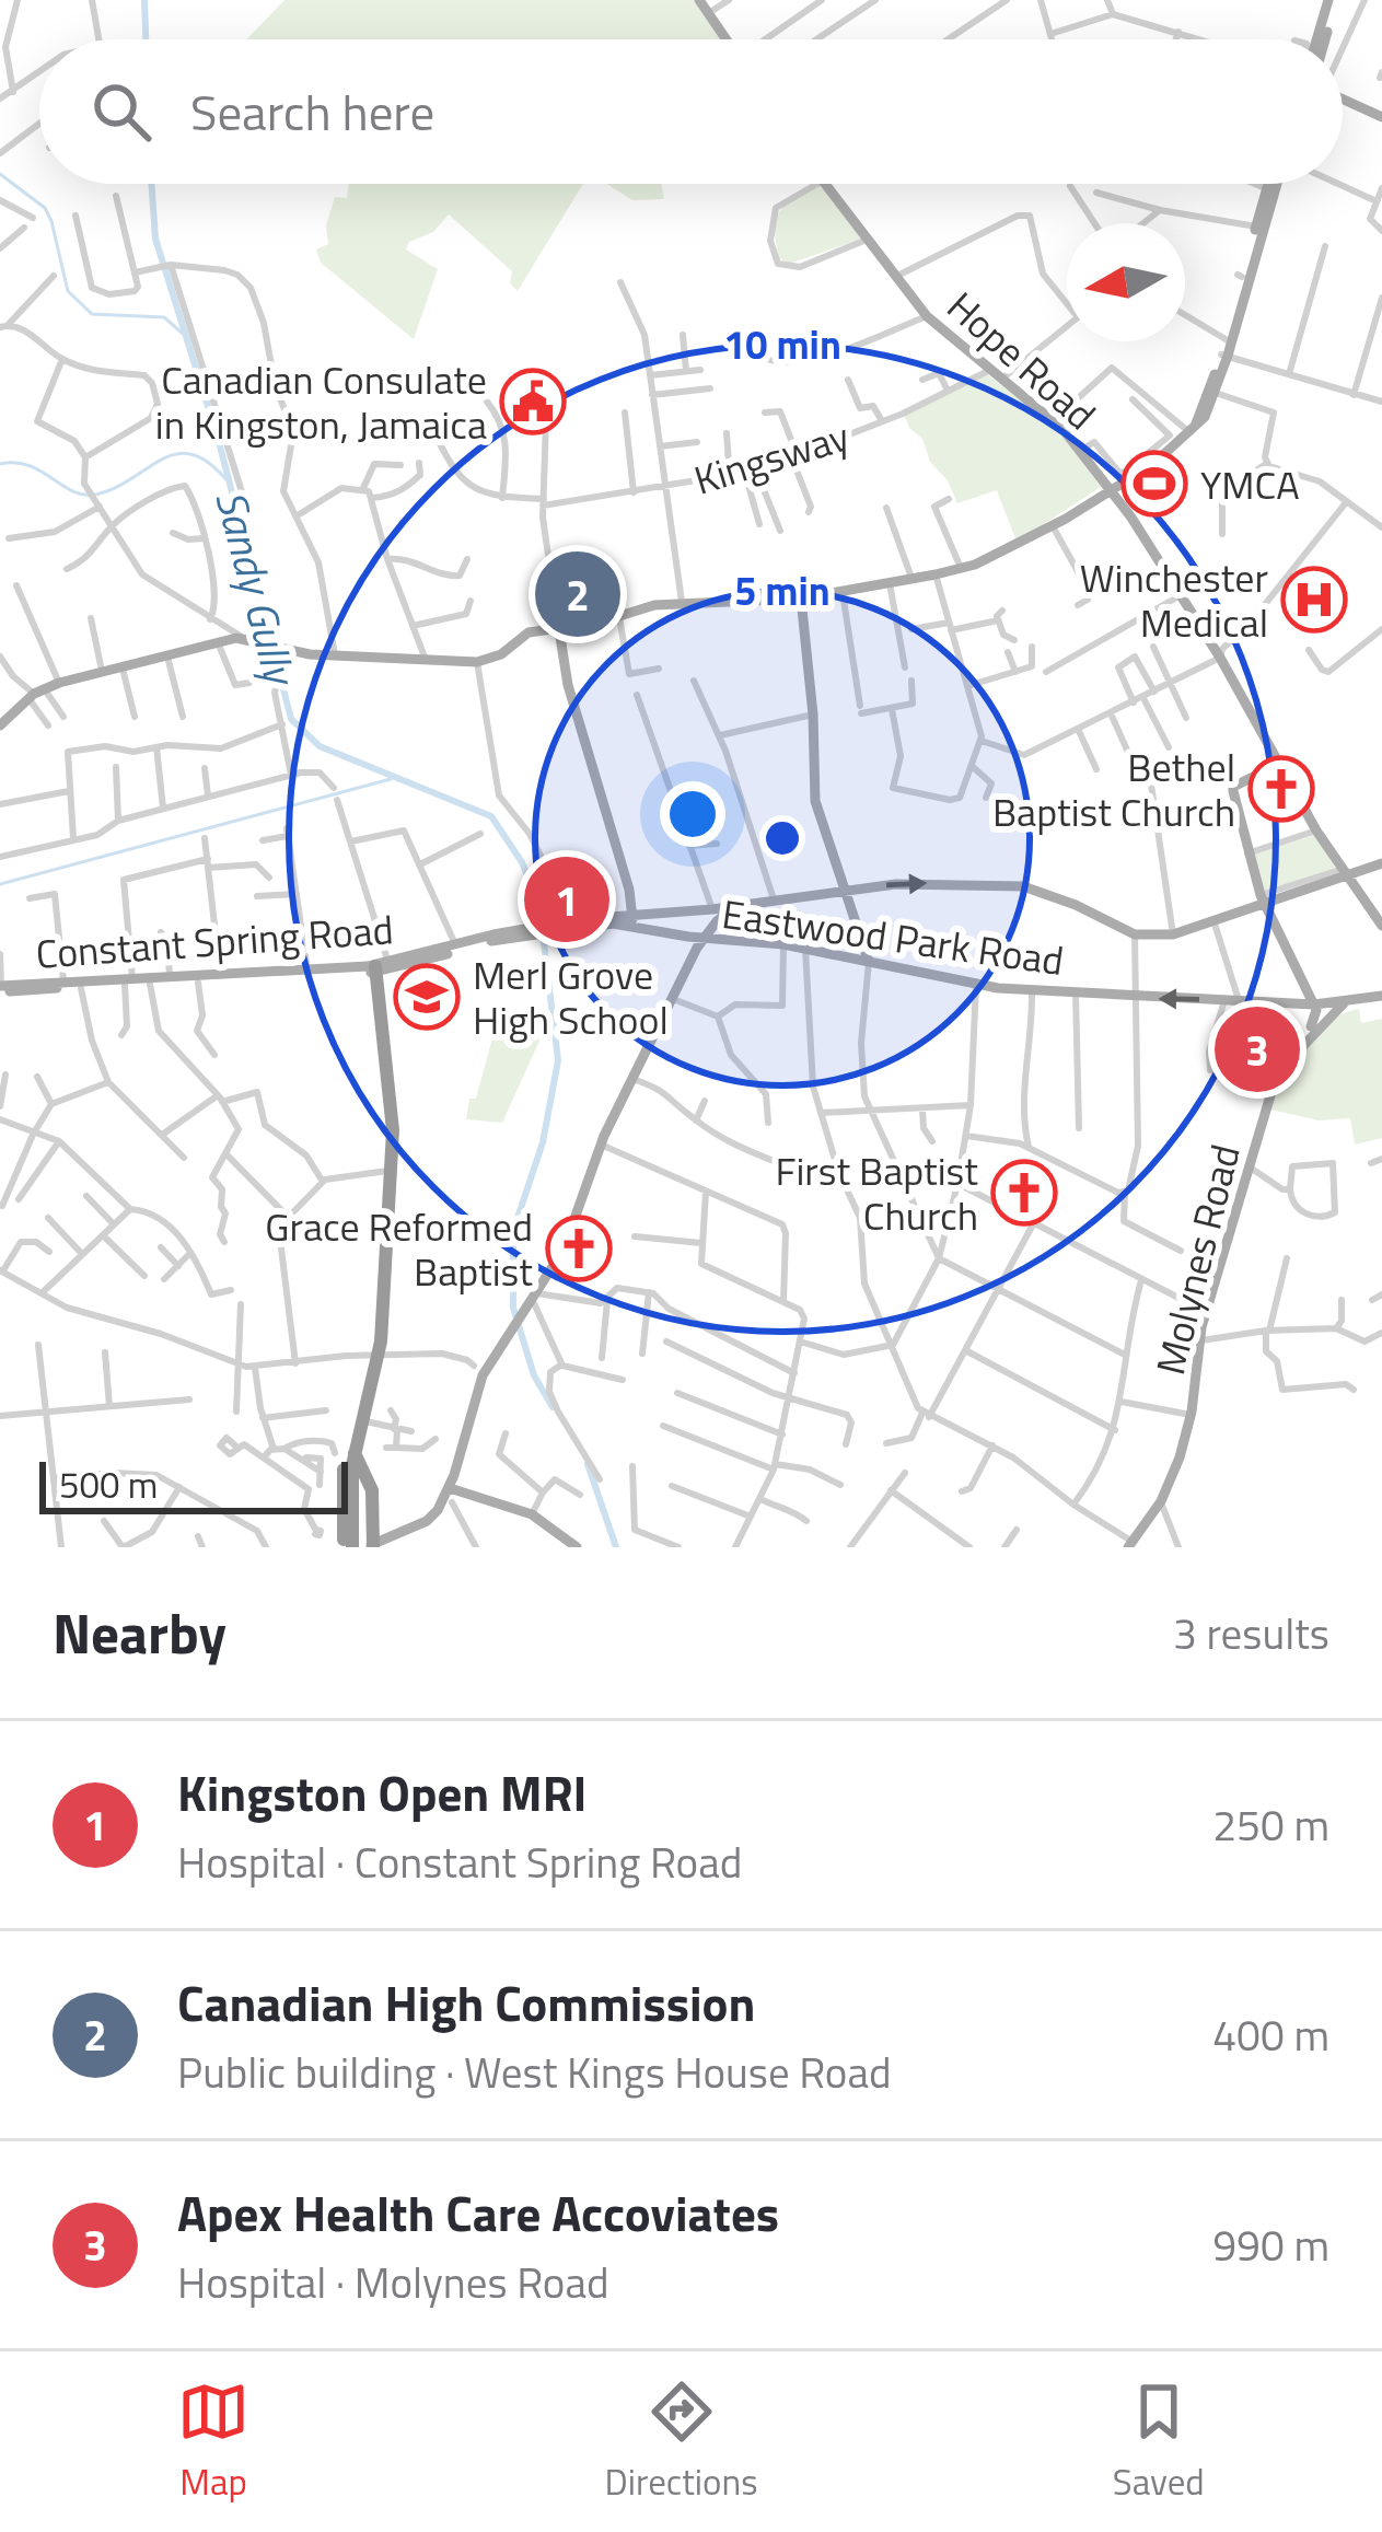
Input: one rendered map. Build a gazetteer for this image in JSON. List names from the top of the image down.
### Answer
{
  "streets": {
    "main road": [
      "Hope Road",
      "Eastwood Park Road",
      "Constant Spring Road",
      "Molynes Road"
    ],
    "street": ["Kingsway"]
  },
  "crossings": [
    ["Hope Road", "Kingsway"],
    ["Hope Road", "Constant Spring Road"],
    ["Eastwood Park Road", "Constant Spring Road"],
    ["Eastwood Park Road", "Molynes Road"]
  ],
  "water": ["Sandy Gully"],
  "places": {
    "public building": ["Canadian Consulate in Kingston, Jamaica"],
    "sports": ["YMCA"],
    "hospital": ["Winchester Medical"],
    "church": ["Bethel Baptist Church", "First Baptist Church", "Grace Reformed Baptist"],
    "school or university": ["Merl Grove High School"]
  },
  "scale_bar": "500 m",
  "north": "left",
  "page": {
    "search": "Search here",
    "pins": ["2", "1", "3"],
    "scale": "500 m",
    "heading": ["Nearby", "3 results"],
    "list": [
      {
        "mark": "1",
        "name": "Kingston Open MRI",
        "note": "Hospital · Constant Spring Road",
        "value": "250 m"
      },
      {
        "mark": "2",
        "name": "Canadian High Commission",
        "note": "Public building · West Kings House Road",
        "value": "400 m"
      },
      {
        "mark": "3",
        "name": "Apex Health Care Accoviates",
        "note": "Hospital · Molynes Road",
        "value": "990 m"
      }
    ],
    "nav": ["Map", "Directions", "Saved"]
  },
  "rings": ["10 min", "5 min"]
}
